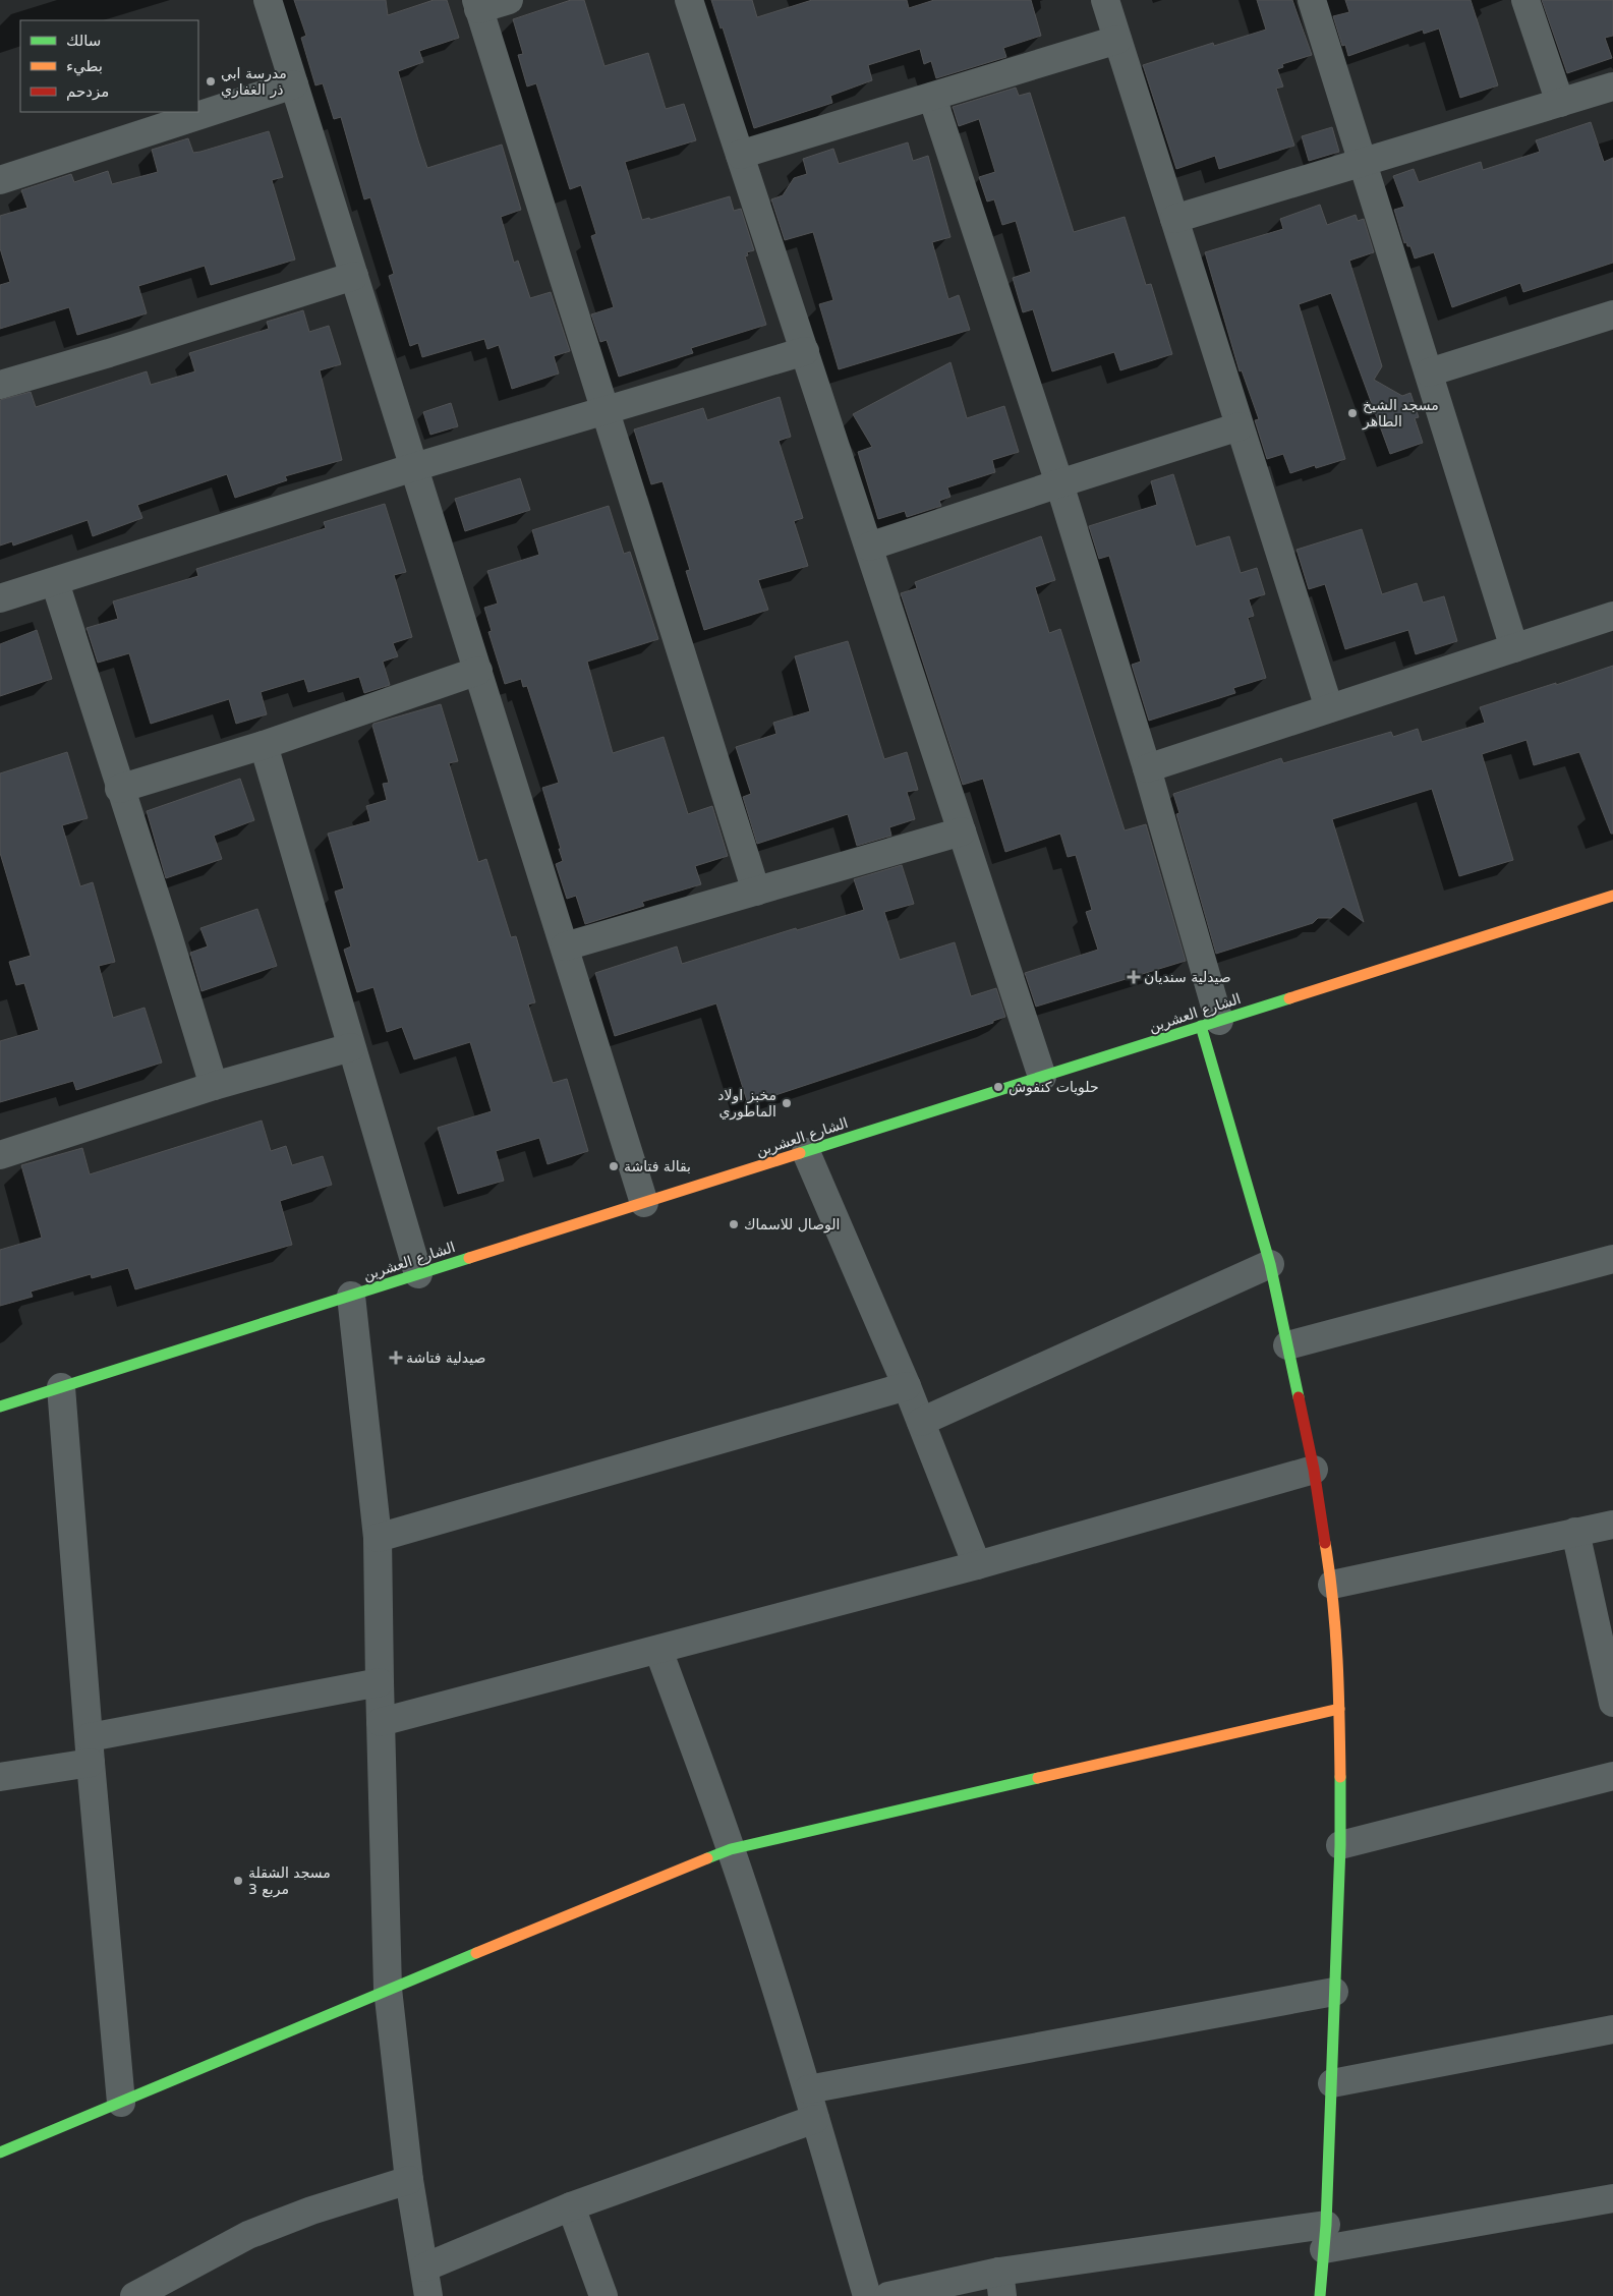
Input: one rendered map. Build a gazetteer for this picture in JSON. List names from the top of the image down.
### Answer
{
  "streets": {
    "street": ["الشارع العشرين"]
  },
  "places": {
    "other": [
      "مدرسة ابي ذر الغفاري",
      "مسجد الشيخ الطاهر",
      "حلويات كنفوش",
      "مخبز اولاد الماطوري",
      "بقالة فتاشة",
      "الوصال للاسماك",
      "مسجد الشقلة مربع 3"
    ],
    "health": ["صيدلية سنديان", "صيدلية فتاشة"]
  },
  "legend": ["سالك", "بطيء", "مزدحم"]
}
